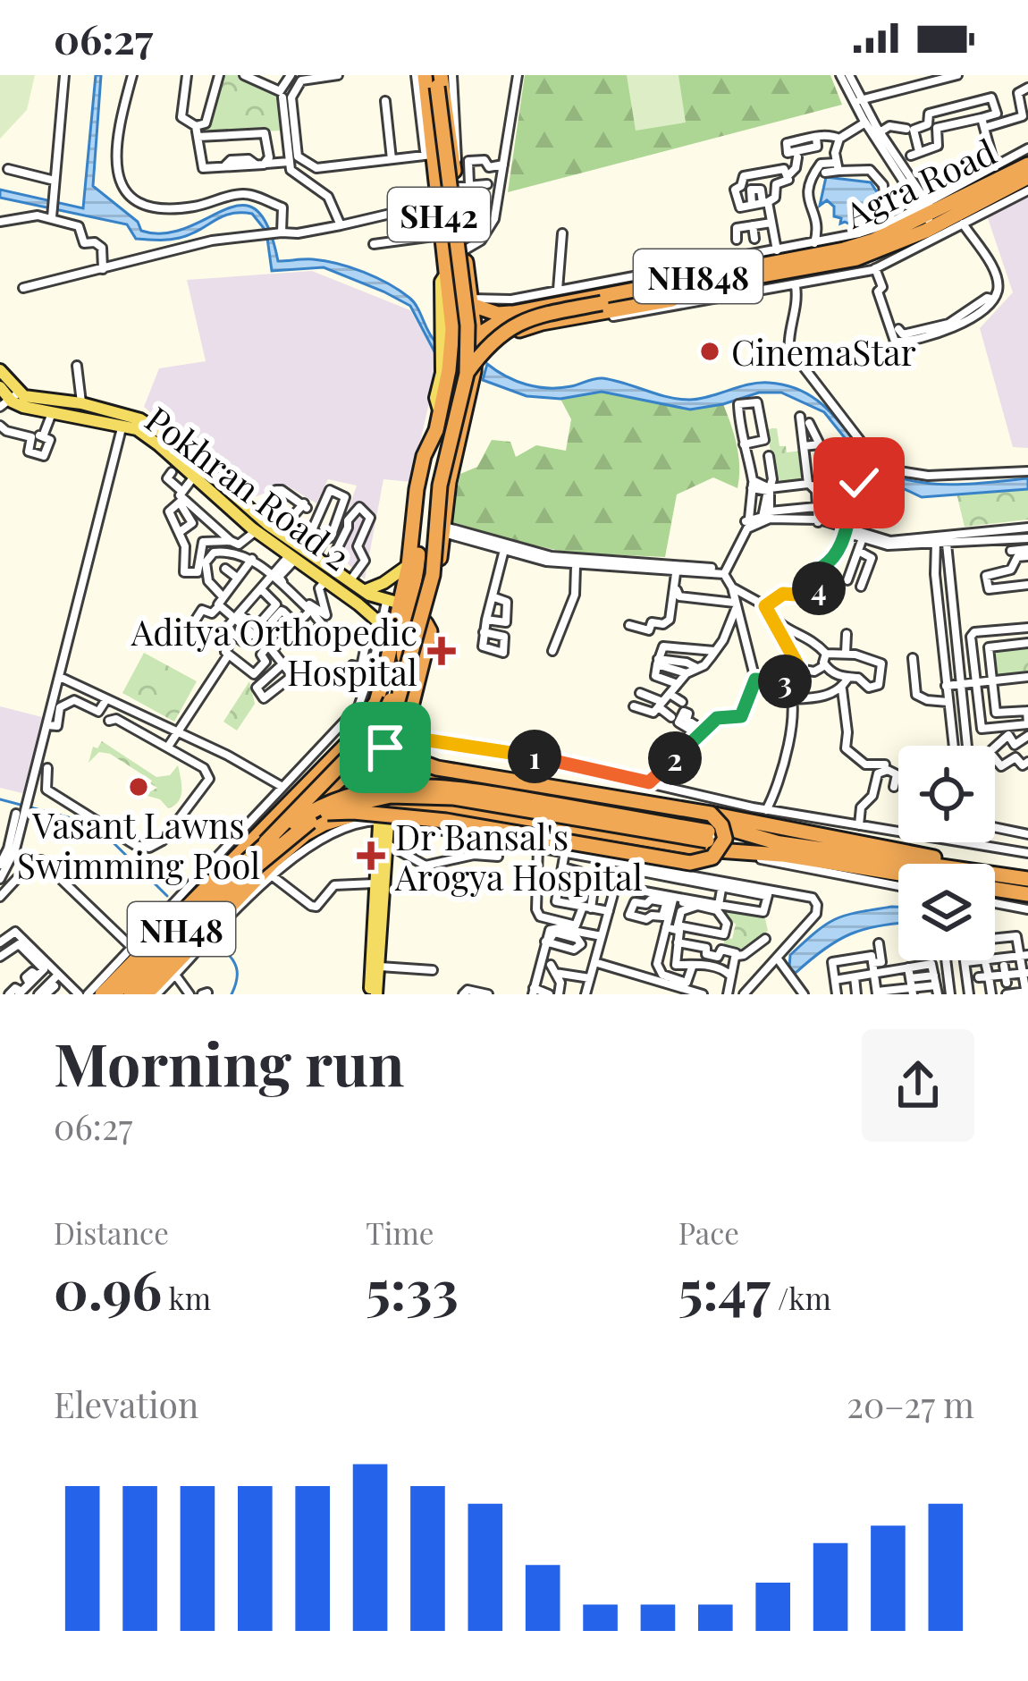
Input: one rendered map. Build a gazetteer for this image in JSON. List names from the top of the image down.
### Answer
{
  "streets": {
    "highway": [
      "Agra Road",
      "SH42",
      "NH848",
      "NH48"
    ],
    "main road": ["Pokhran Road 2"]
  },
  "crossings": [
    ["Agra Road", "SH42"],
    ["Agra Road", "NH848"]
  ],
  "places": {
    "other": ["CinemaStar", "Vasant Lawns Swimming Pool"],
    "health": ["Aditya Orthopedic Hospital", "Dr Bansal's Arogya Hospital"]
  },
  "page": {
    "status": "06:27",
    "pins": [
      "4",
      "3",
      "1",
      "2"
    ],
    "heading": ["Morning run", "06:27"],
    "stats": [
      ["Distance", "0.96 km"],
      ["Time", "5:33"],
      ["Pace", "5:47 /km"]
    ],
    "chart": ["Elevation", "20–27 m"]
  }
}
